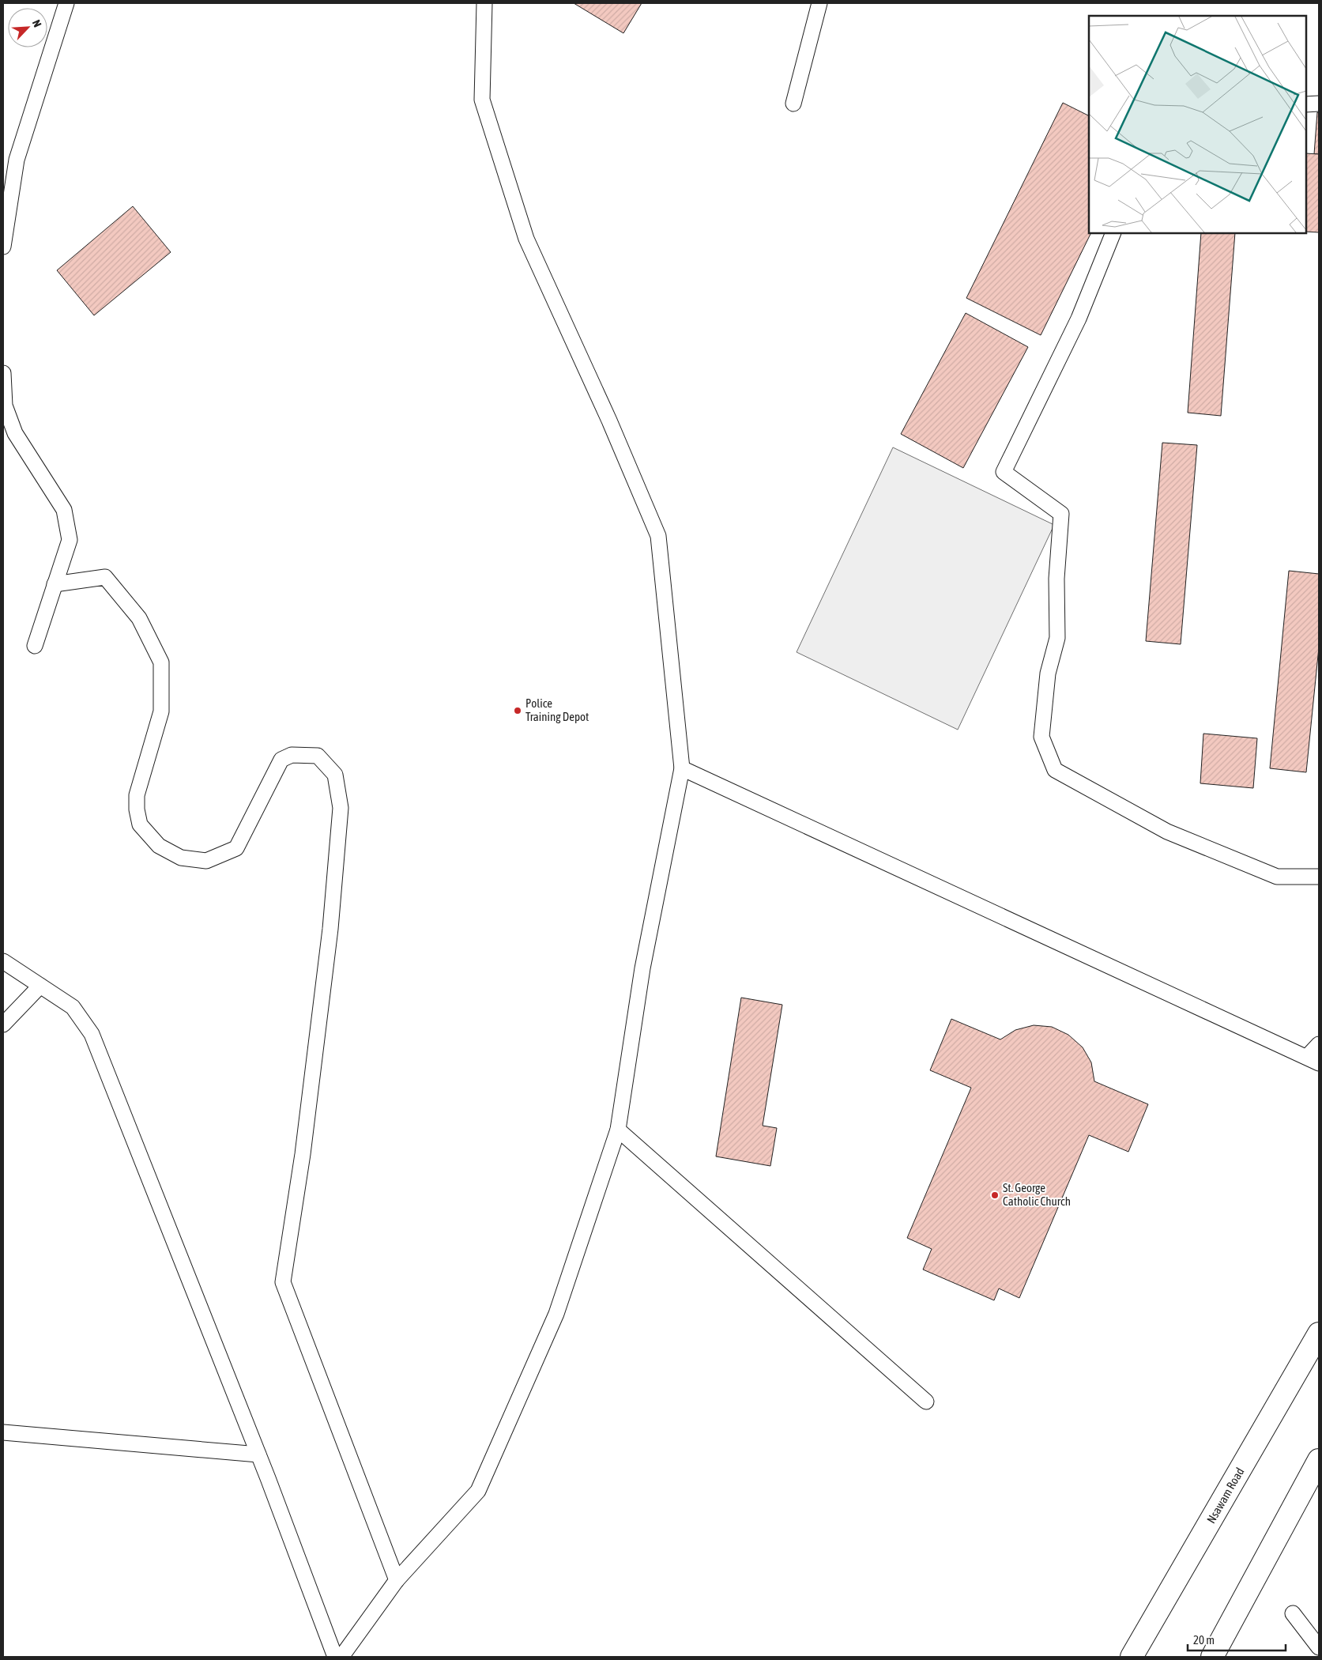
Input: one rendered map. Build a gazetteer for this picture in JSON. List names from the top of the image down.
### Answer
{
  "streets": {
    "highway": ["Nsawam Road"]
  },
  "places": ["Police Training Depot", "St. George Catholic Church"],
  "scale_bar": "20 m",
  "north": "top right"
}
